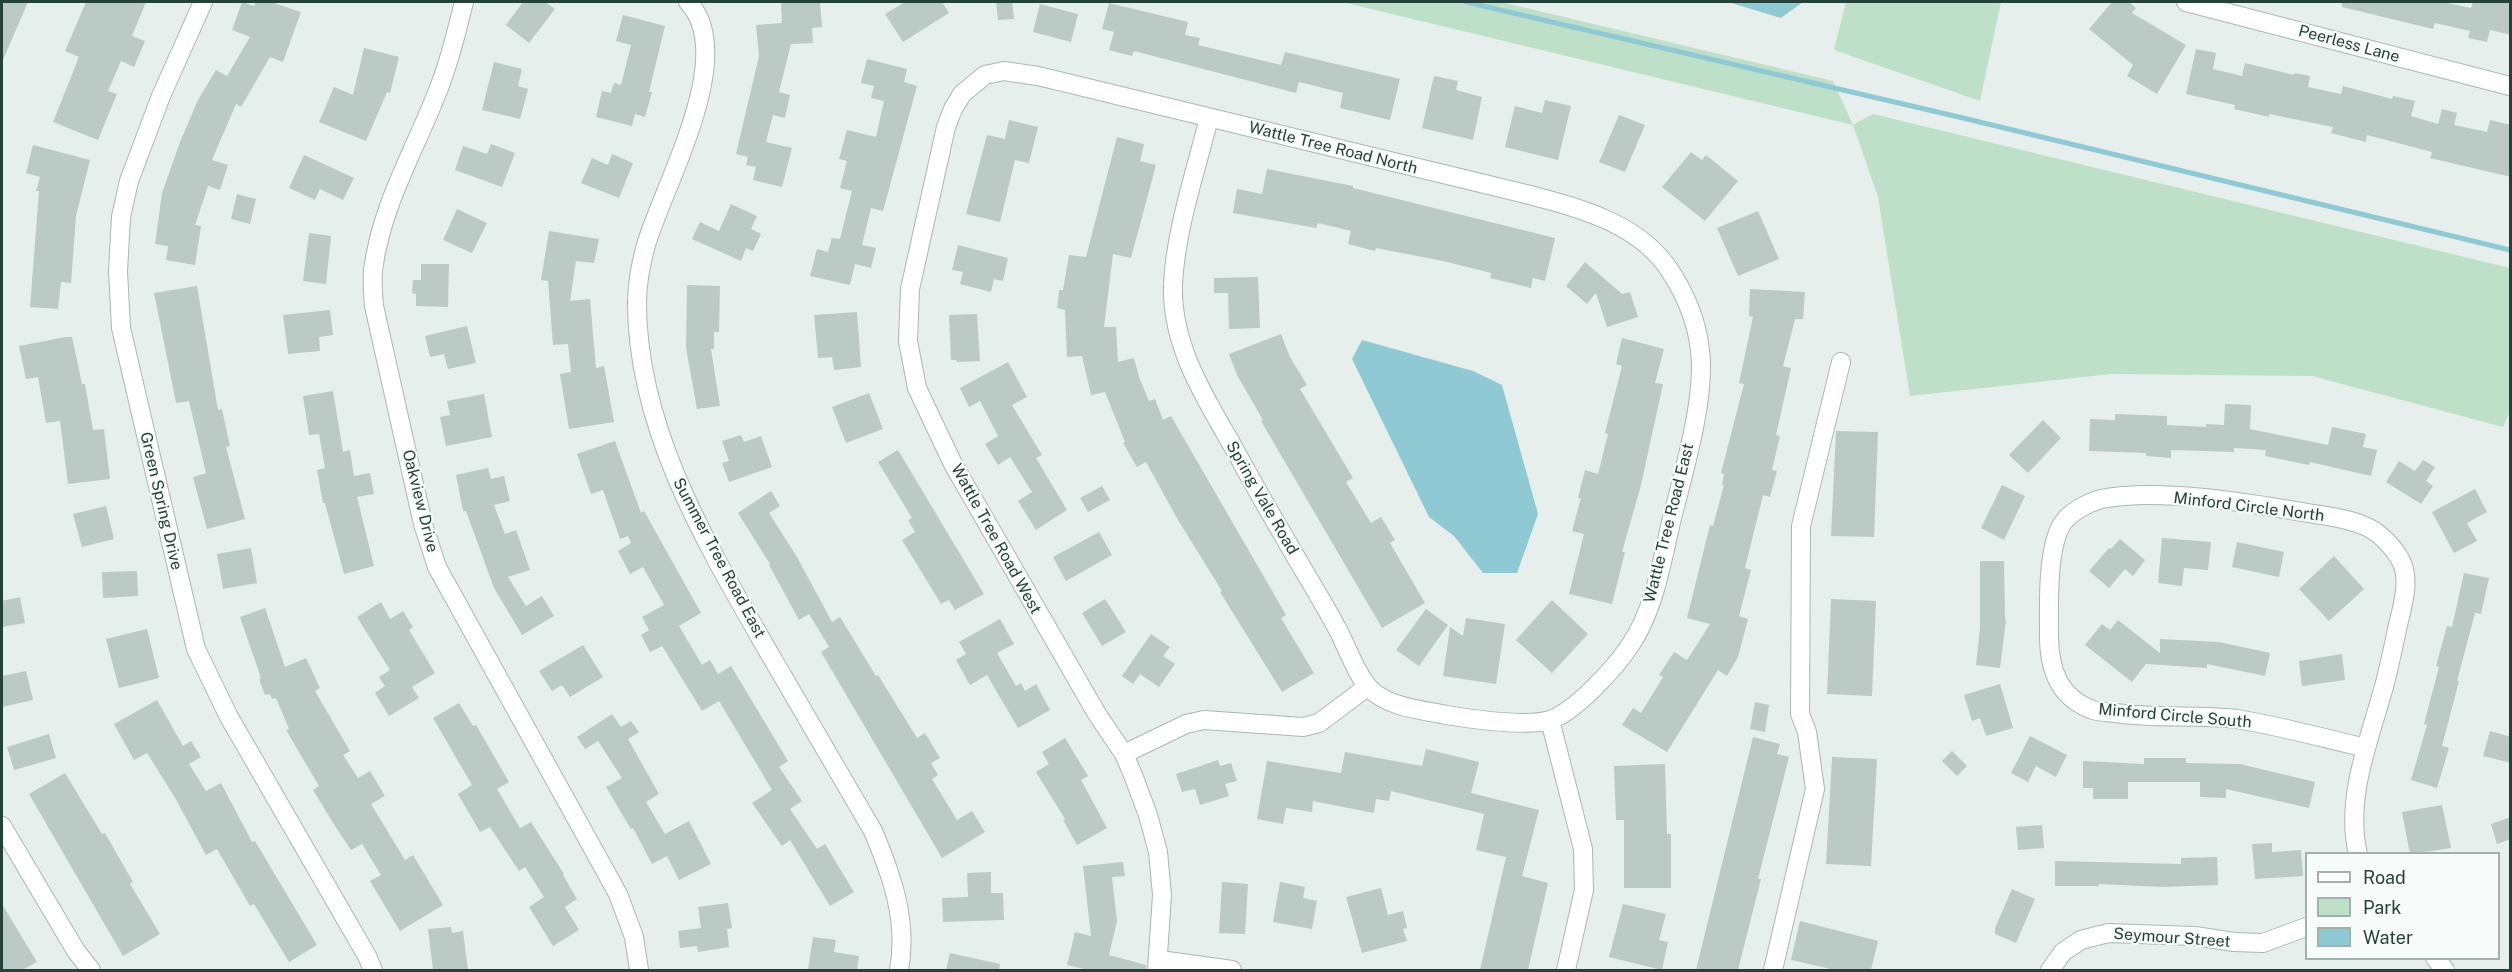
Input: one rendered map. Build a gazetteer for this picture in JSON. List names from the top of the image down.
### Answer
{
  "streets": {
    "street": [
      "Peerless Lane",
      "Wattle Tree Road North",
      "Spring Vale Road",
      "Green Spring Drive",
      "Oakview Drive",
      "Minford Circle North",
      "Wattle Tree Road East",
      "Wattle Tree Road West",
      "Summer Tree Road East",
      "Minford Circle South",
      "Seymour Street"
    ]
  },
  "crossings": [
    ["Wattle Tree Road North", "Spring Vale Road"],
    ["Wattle Tree Road North", "Wattle Tree Road East"],
    ["Wattle Tree Road North", "Wattle Tree Road West"],
    ["Minford Circle North", "Minford Circle South"]
  ],
  "legend": ["Road", "Park", "Water"]
}
